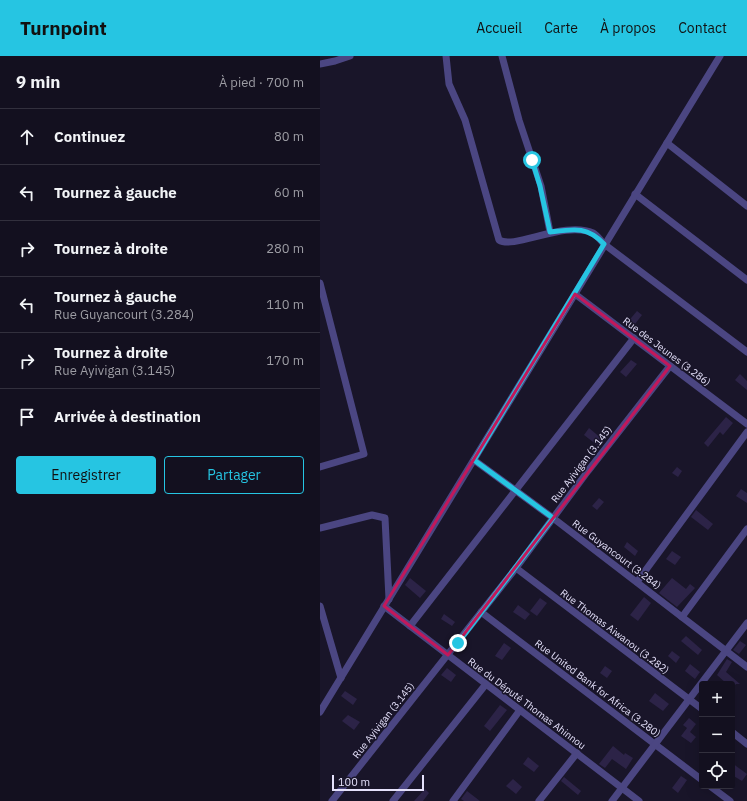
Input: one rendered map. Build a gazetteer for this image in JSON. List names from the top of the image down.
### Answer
{
  "streets": {
    "street": [
      "Rue des Jeunes (3.286)",
      "Rue Ayivigan (3.145)",
      "Rue Guyancourt (3.284)",
      "Rue Thomas Aiwanou (3.282)",
      "Rue United Bank for Africa (3.280)",
      "Rue du Député Thomas Ahinnou"
    ]
  },
  "crossings": [
    ["Rue des Jeunes (3.286)", "Rue Ayivigan (3.145)"],
    ["Rue Ayivigan (3.145)", "Rue Guyancourt (3.284)"],
    ["Rue Ayivigan (3.145)", "Rue Thomas Aiwanou (3.282)"],
    ["Rue Ayivigan (3.145)", "Rue United Bank for Africa (3.280)"],
    ["Rue Ayivigan (3.145)", "Rue du Député Thomas Ahinnou"]
  ],
  "scale_bar": "100 m",
  "page": {
    "header": "Turnpoint",
    "nav": [
      "Accueil",
      "Carte",
      "À propos",
      "Contact"
    ],
    "heading": ["9 min", "À pied · 700 m"],
    "list": [
      ["Continuez", "80 m"],
      ["Tournez à gauche", "60 m"],
      ["Tournez à droite", "280 m"],
      ["Tournez à gauche", "Rue Guyancourt (3.284)", "110 m"],
      ["Tournez à droite", "Rue Ayivigan (3.145)", "170 m"],
      "Arrivée à destination"
    ],
    "buttons": ["Enregistrer", "Partager"],
    "map_buttons": ["+", "−"],
    "scale": "100 m"
  }
}
